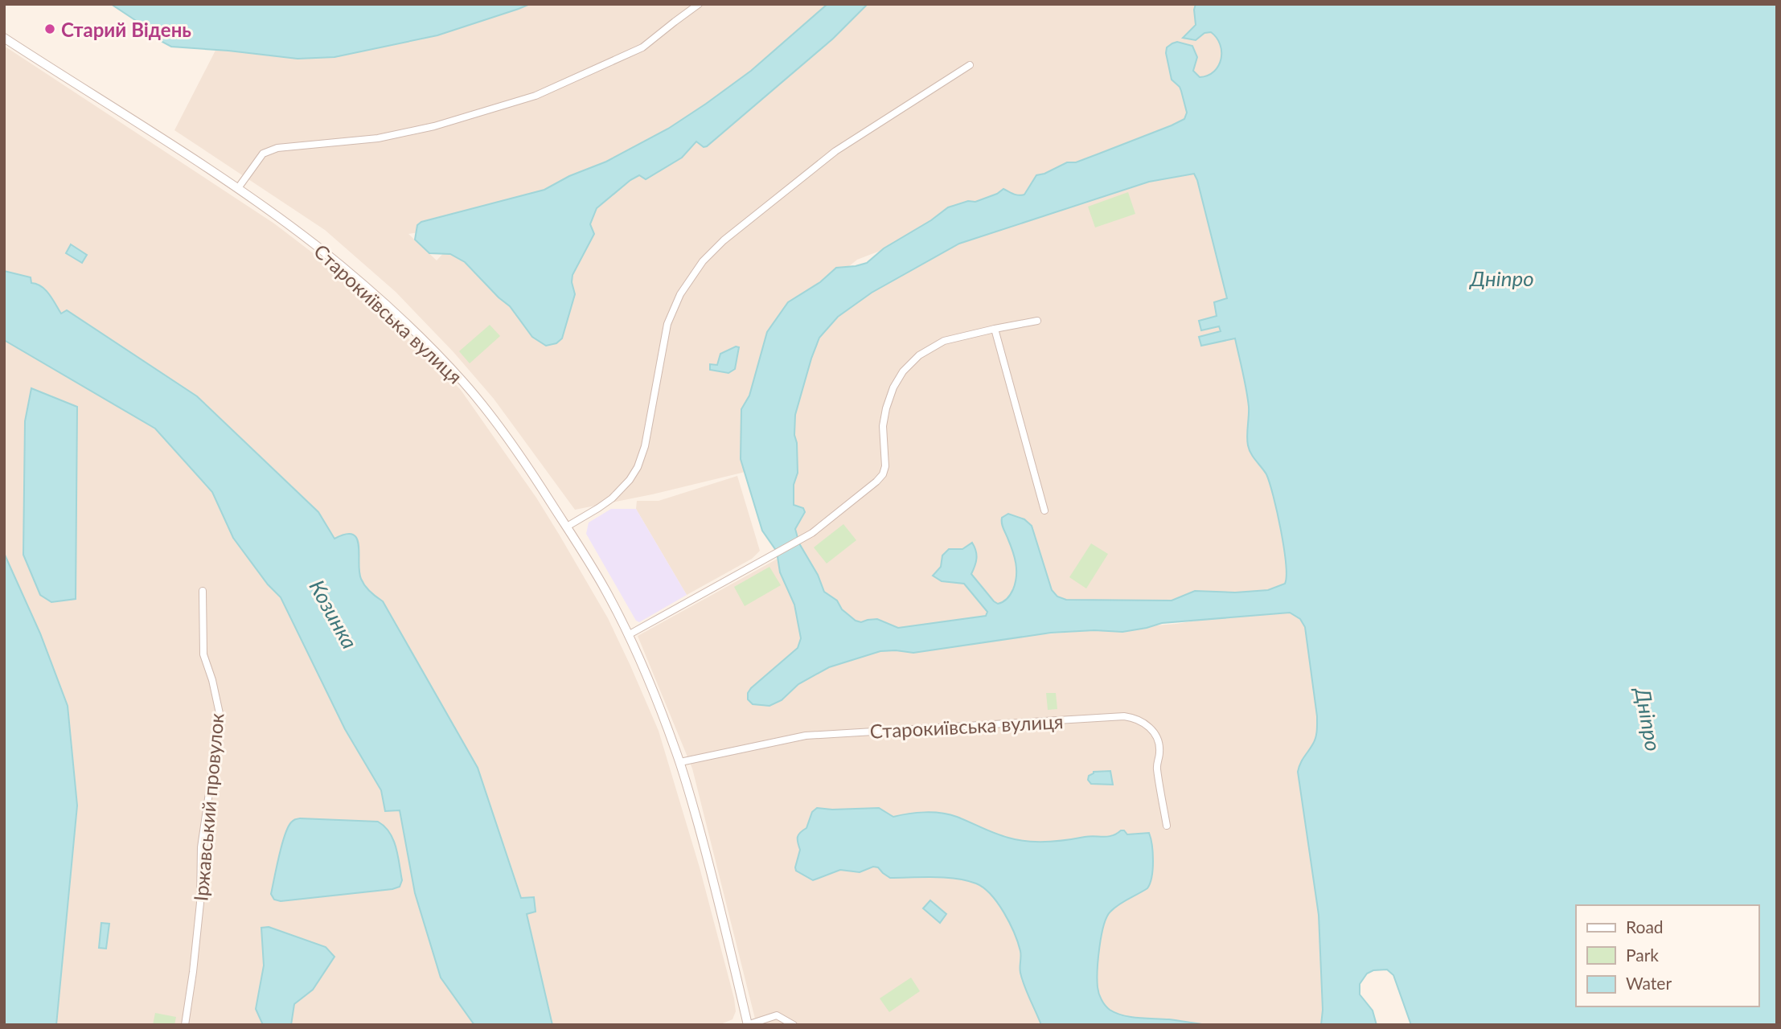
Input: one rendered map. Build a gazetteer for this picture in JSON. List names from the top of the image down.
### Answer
{
  "streets": {
    "street": ["Старокиївська вулиця", "Іржавський провулок"]
  },
  "water": ["Дніпро", "Козинка"],
  "places": ["Старий Відень"],
  "legend": ["Road", "Park", "Water"]
}
